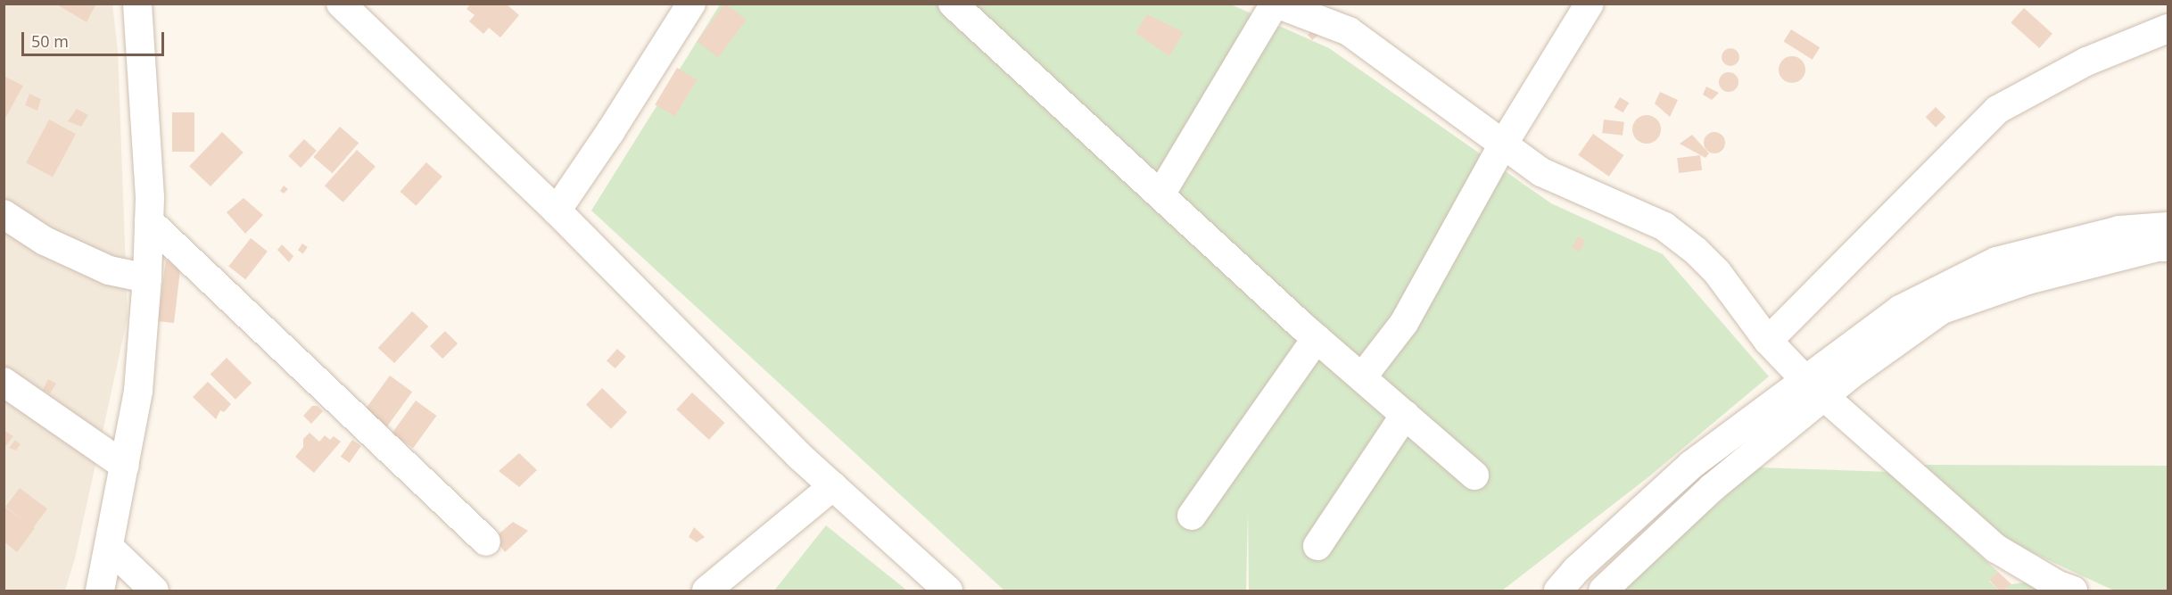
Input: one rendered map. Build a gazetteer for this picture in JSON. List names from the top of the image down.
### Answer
{
  "scale_bar": "50 m"
}
